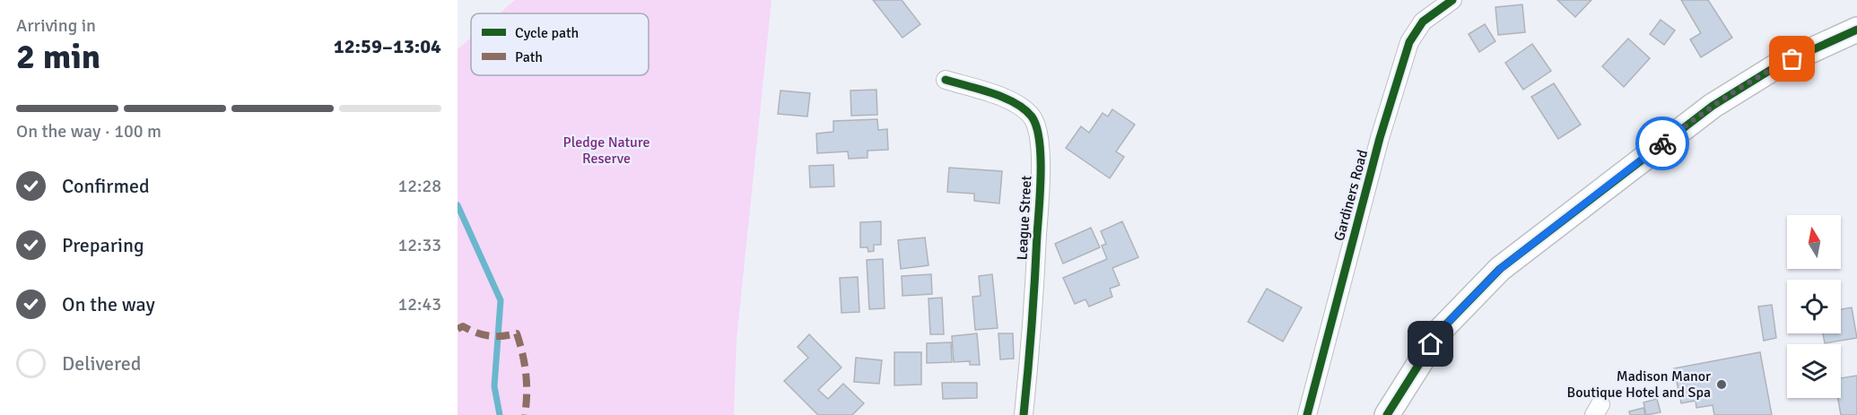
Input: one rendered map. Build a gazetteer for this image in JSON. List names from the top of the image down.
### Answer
{
  "streets": {
    "street": ["Gardiners Road", "League Street"]
  },
  "parks": ["Pledge Nature Reserve"],
  "places": ["Madison Manor Boutique Hotel and Spa"],
  "legend": ["Cycle path", "Path"],
  "north": "top",
  "page": {
    "heading": ["2 min", "Arriving in", "12:59–13:04"],
    "bar": "On the way · 100 m",
    "list": [
      ["Confirmed", "12:28"],
      ["Preparing", "12:33"],
      ["On the way", "12:43"],
      "Delivered"
    ]
  }
}
